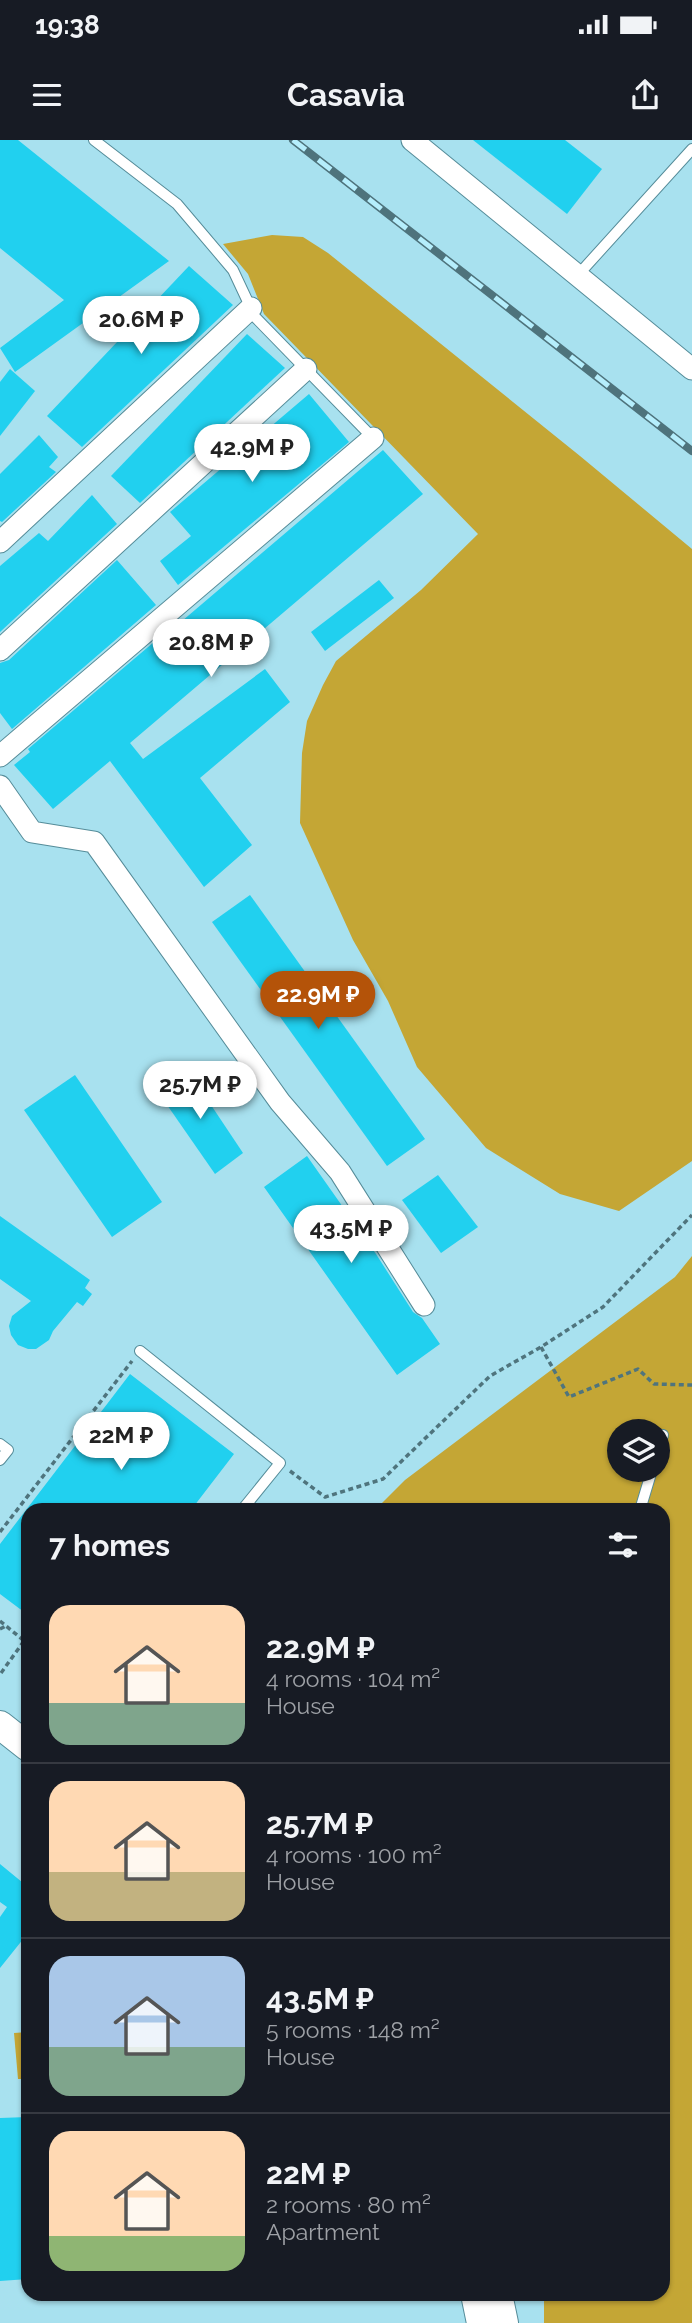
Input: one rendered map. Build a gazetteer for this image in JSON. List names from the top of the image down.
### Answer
{
  "page": {
    "status": "19:38",
    "header": "Casavia",
    "price": [
      "20.6M ₽",
      "42.9M ₽",
      "20.8M ₽",
      "22.9M ₽",
      "25.7M ₽",
      "43.5M ₽",
      "22M ₽"
    ],
    "heading": "7 homes",
    "list": [
      {
        "name": "22.9M ₽",
        "note": "4 rooms · 104 m² · House"
      },
      {
        "name": "25.7M ₽",
        "note": "4 rooms · 100 m² · House"
      },
      {
        "name": "43.5M ₽",
        "note": "5 rooms · 148 m² · House"
      },
      {
        "name": "22M ₽",
        "note": "2 rooms · 80 m² · Apartment"
      }
    ]
  }
}
